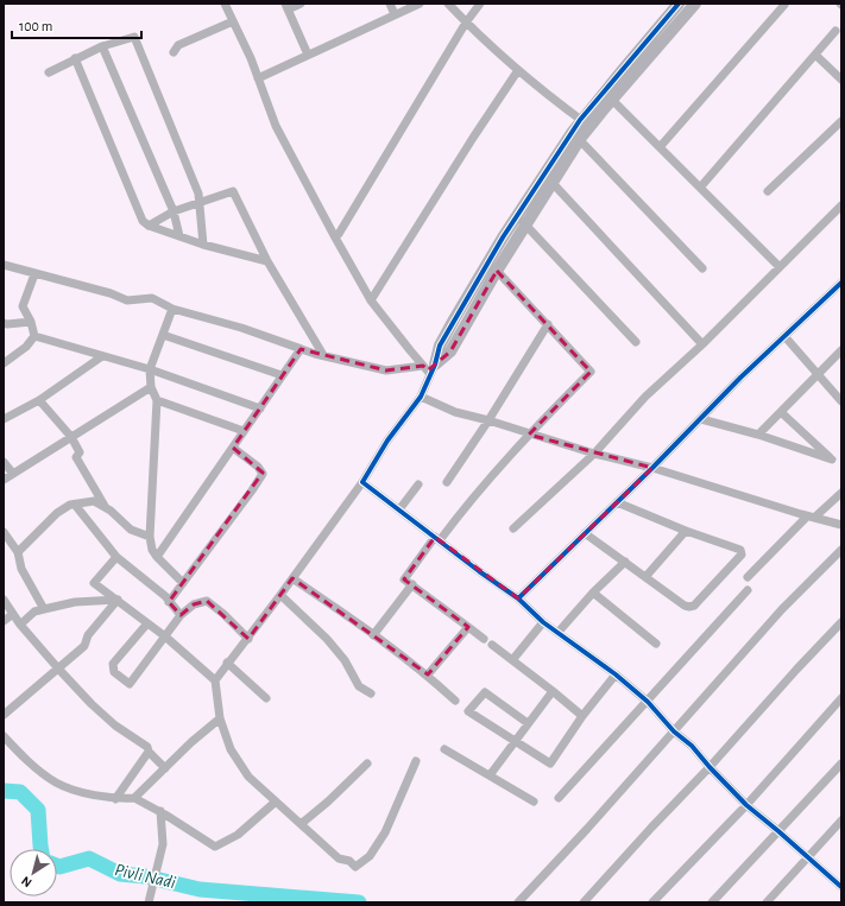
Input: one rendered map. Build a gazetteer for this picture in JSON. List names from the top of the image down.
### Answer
{
  "water": ["Pivli Nadi"],
  "scale_bar": "100 m",
  "north": "bottom left"
}
